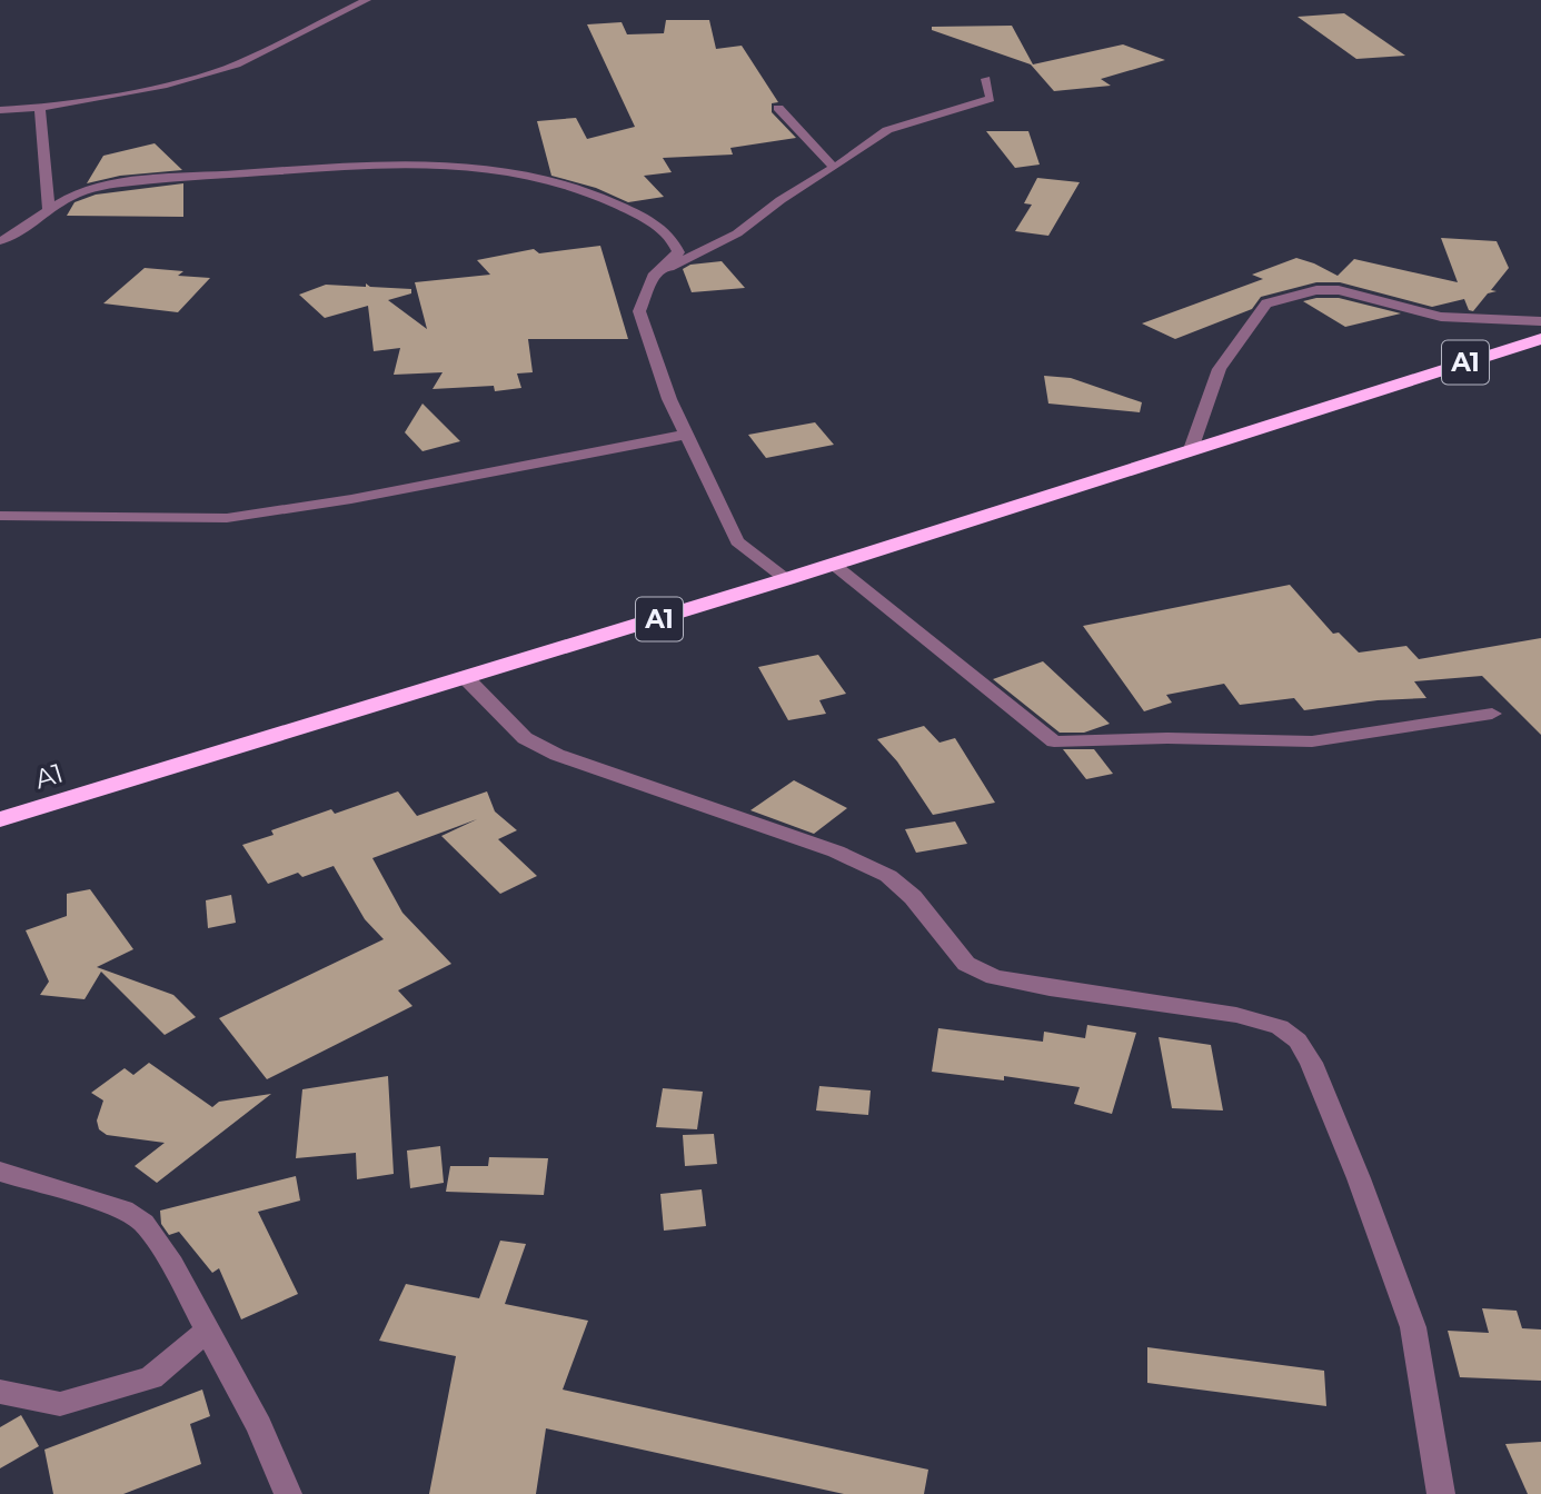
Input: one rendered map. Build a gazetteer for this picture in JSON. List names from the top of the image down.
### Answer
{
  "streets": {
    "highway": ["A1"]
  }
}
